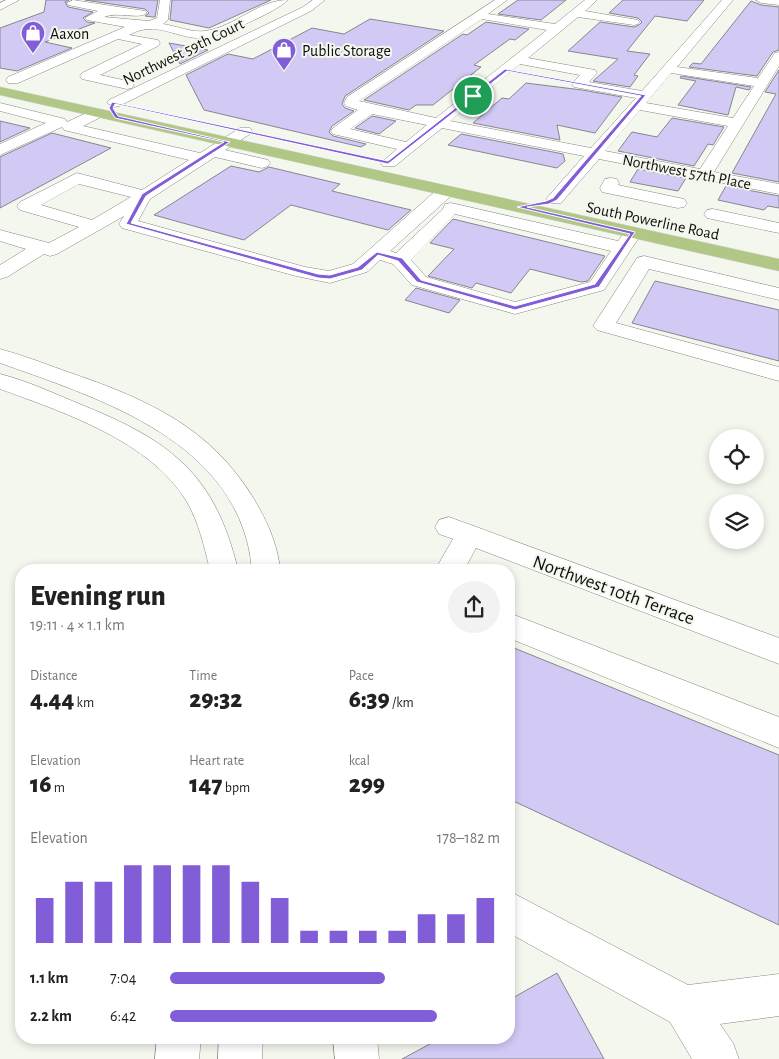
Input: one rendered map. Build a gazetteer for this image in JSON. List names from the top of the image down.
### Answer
{
  "streets": {
    "main road": ["South Powerline Road"],
    "street": ["Northwest 59th Court", "Northwest 57th Place", "Northwest 10th Terrace"]
  },
  "crossings": [
    ["Northwest 59th Court", "South Powerline Road"]
  ],
  "places": {
    "shop": ["Aaxon", "Public Storage"]
  },
  "page": {
    "heading": ["Evening run", "19:11 · 4 × 1.1 km"],
    "stats": [
      ["Distance", "4.44 km"],
      ["Time", "29:32"],
      ["Pace", "6:39 /km"],
      ["Elevation", "16 m"],
      ["Heart rate", "147 bpm"],
      ["kcal", "299"]
    ],
    "chart": ["Elevation", "178–182 m"],
    "list": [
      {
        "name": "1.1 km",
        "note": "7:04"
      },
      {
        "name": "2.2 km",
        "note": "6:42"
      }
    ]
  }
}
